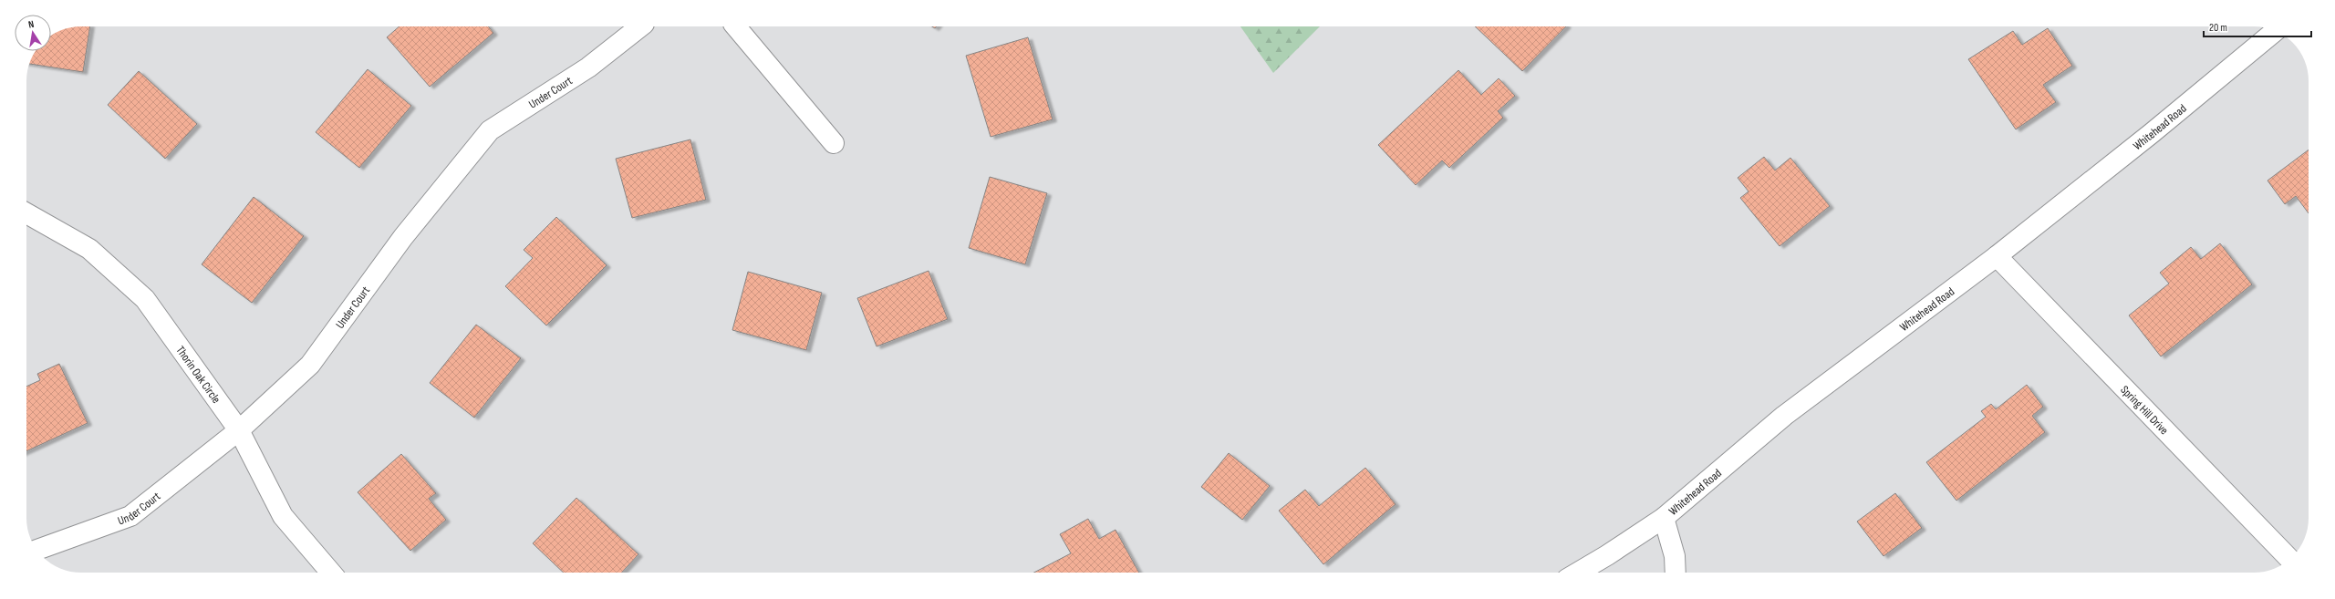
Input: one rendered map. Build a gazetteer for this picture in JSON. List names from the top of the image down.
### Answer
{
  "streets": {
    "street": [
      "Under Court",
      "Whitehead Road",
      "Thorin Oak Circle",
      "Spring Hill Drive"
    ]
  },
  "crossings": [
    ["Under Court", "Thorin Oak Circle"],
    ["Whitehead Road", "Spring Hill Drive"]
  ],
  "scale_bar": "20 m",
  "north": "top"
}
